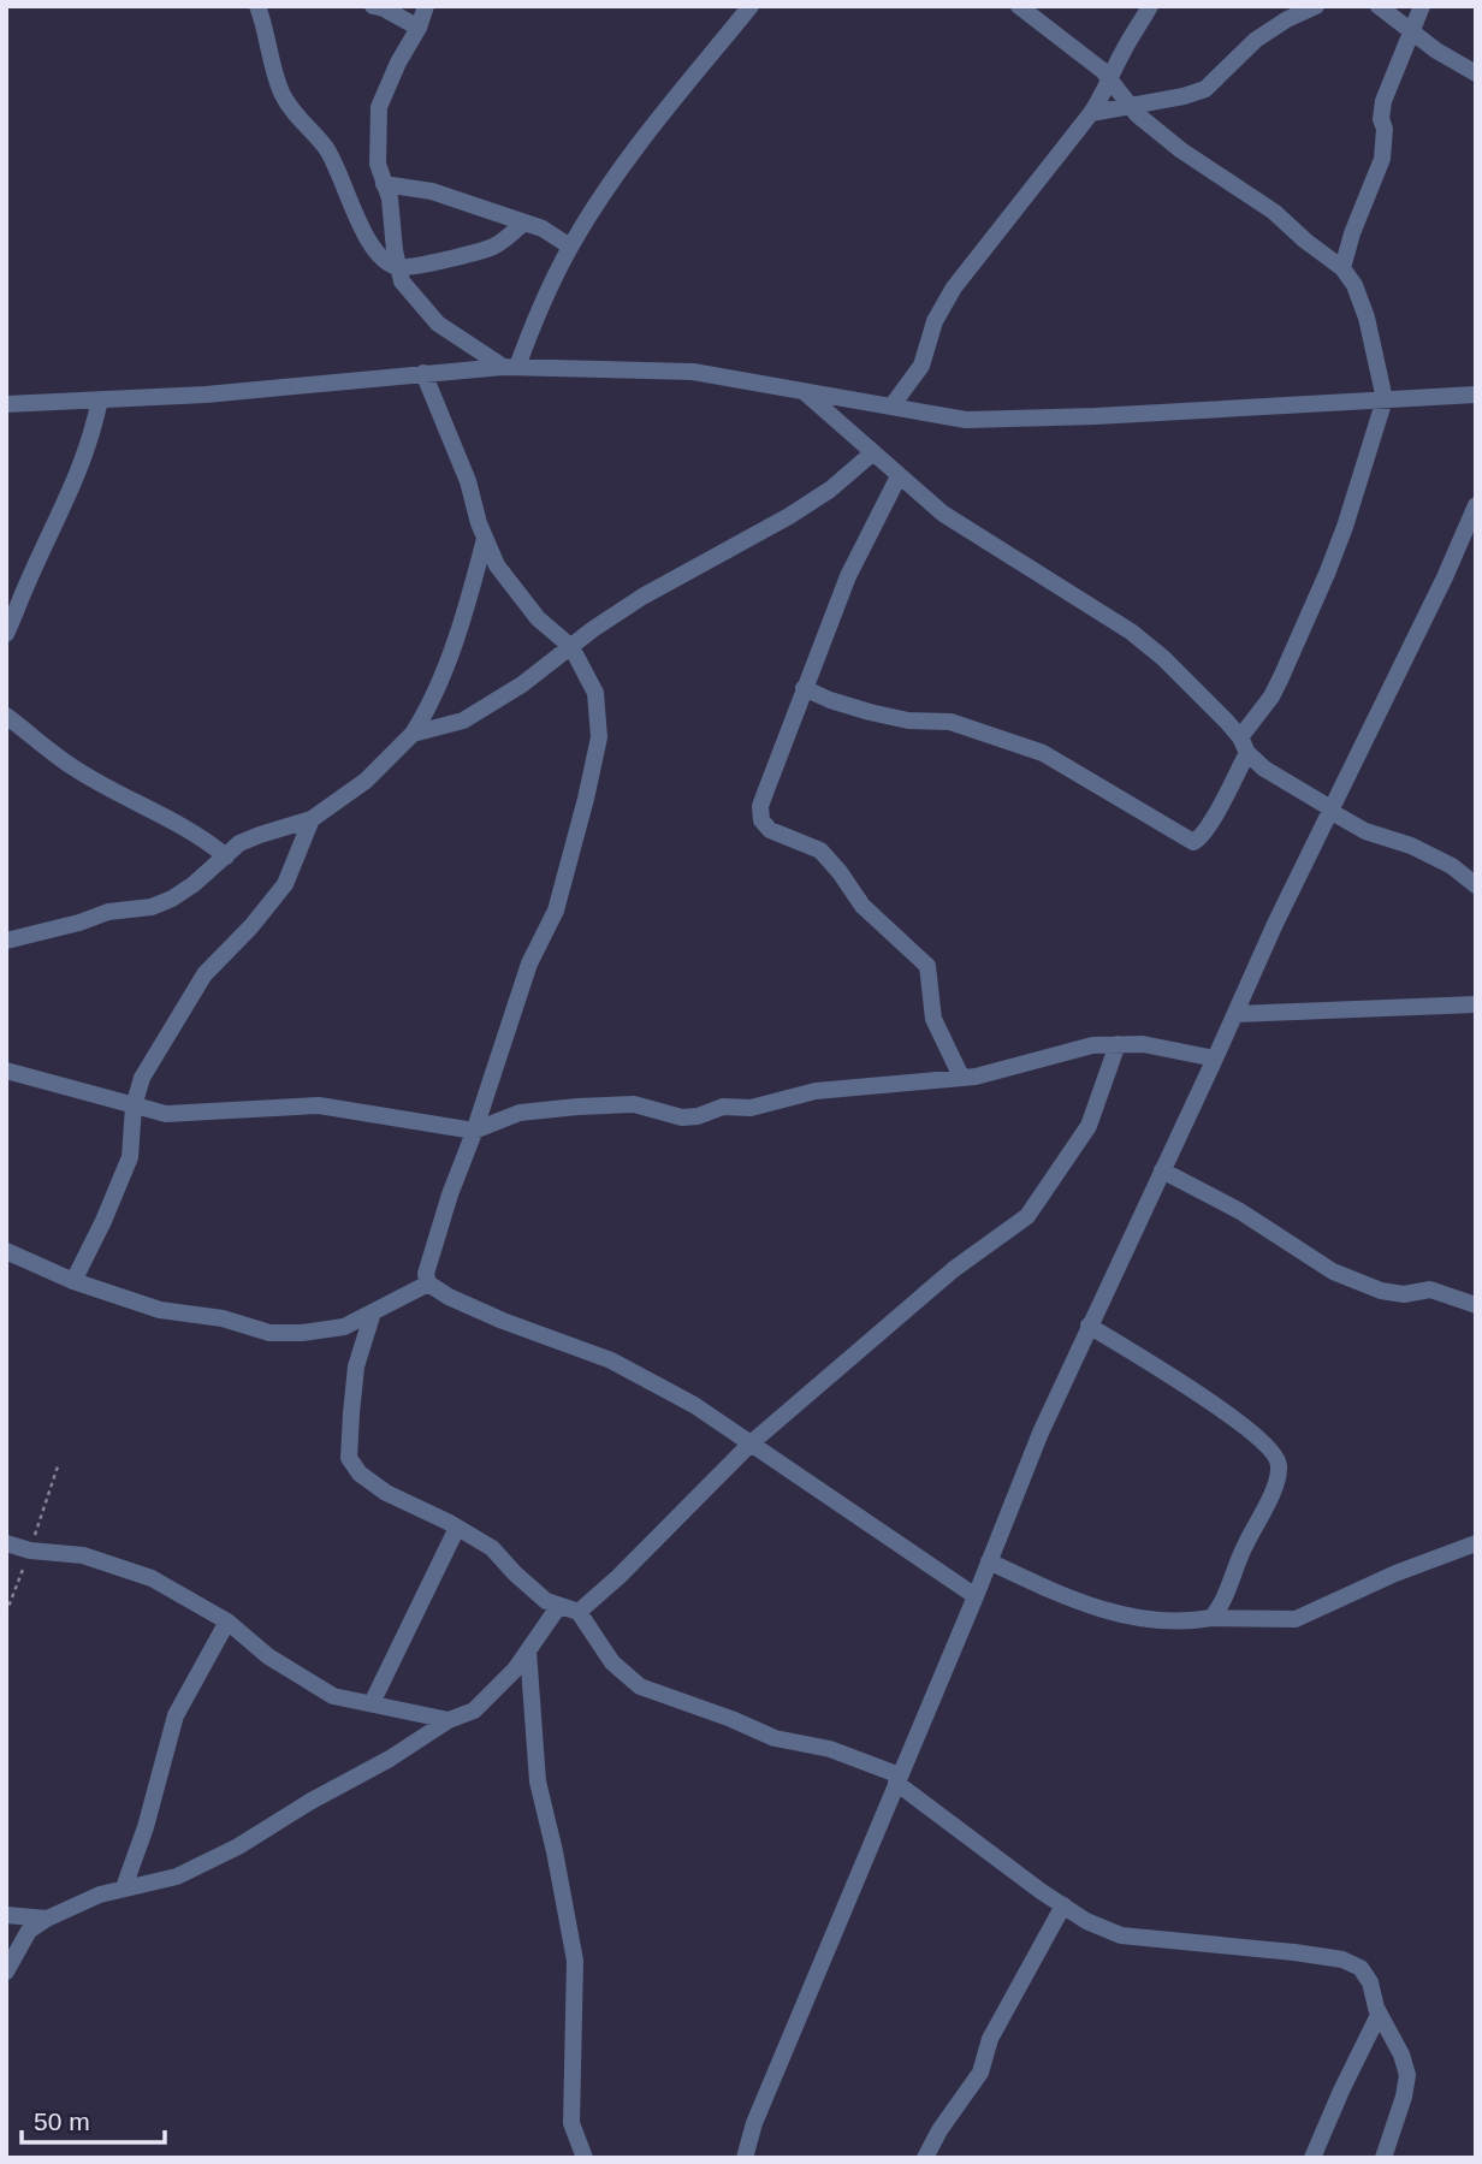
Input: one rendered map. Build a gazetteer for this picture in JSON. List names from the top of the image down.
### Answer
{
  "scale_bar": "50 m"
}
